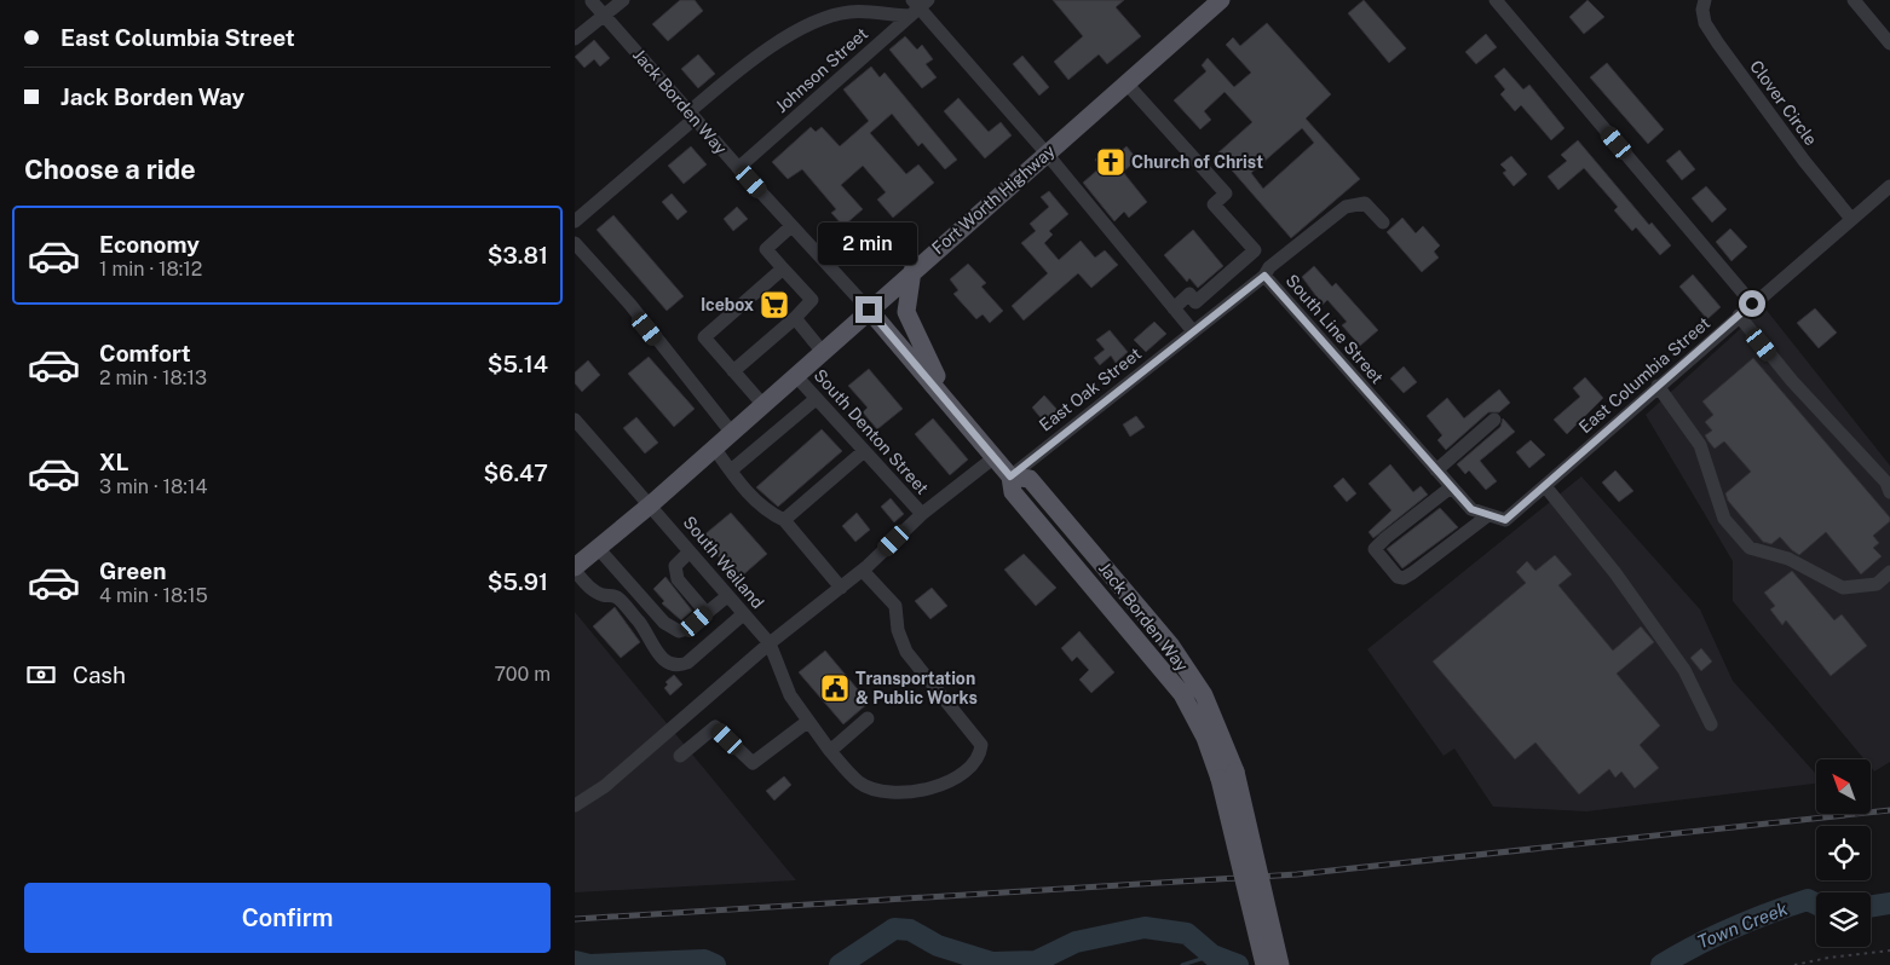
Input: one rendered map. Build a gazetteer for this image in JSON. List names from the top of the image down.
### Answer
{
  "streets": {
    "main road": ["Jack Borden Way", "Fort Worth Highway"],
    "street": [
      "Johnson Street",
      "Clover Circle",
      "South Line Street",
      "East Columbia Street",
      "East Oak Street",
      "South Denton Street",
      "South Weiland"
    ]
  },
  "crossings": [
    ["Johnson Street", "Jack Borden Way"],
    ["Jack Borden Way", "Fort Worth Highway"],
    ["Jack Borden Way", "East Oak Street"],
    ["Clover Circle", "East Columbia Street"],
    ["Fort Worth Highway", "South Denton Street"],
    ["Fort Worth Highway", "South Weiland"],
    ["South Line Street", "East Columbia Street"],
    ["South Line Street", "East Oak Street"]
  ],
  "water": ["Town Creek"],
  "places": {
    "church": ["Church of Christ"],
    "supermarket": ["Icebox"],
    "public building": ["Transportation & Public Works"]
  },
  "north": "top left",
  "page": {
    "banner": ["East Columbia Street", "Jack Borden Way"],
    "heading": "Choose a ride",
    "list": [
      {
        "name": "Economy",
        "note": "1 min · 18:12",
        "value": "$3.81"
      },
      {
        "name": "Comfort",
        "note": "2 min · 18:13",
        "value": "$5.14"
      },
      {
        "name": "XL",
        "note": "3 min · 18:14",
        "value": "$6.47"
      },
      {
        "name": "Green",
        "note": "4 min · 18:15",
        "value": "$5.91"
      }
    ],
    "bubble": "2 min",
    "pay": ["Cash", "700 m"],
    "buttons": "Confirm"
  }
}
